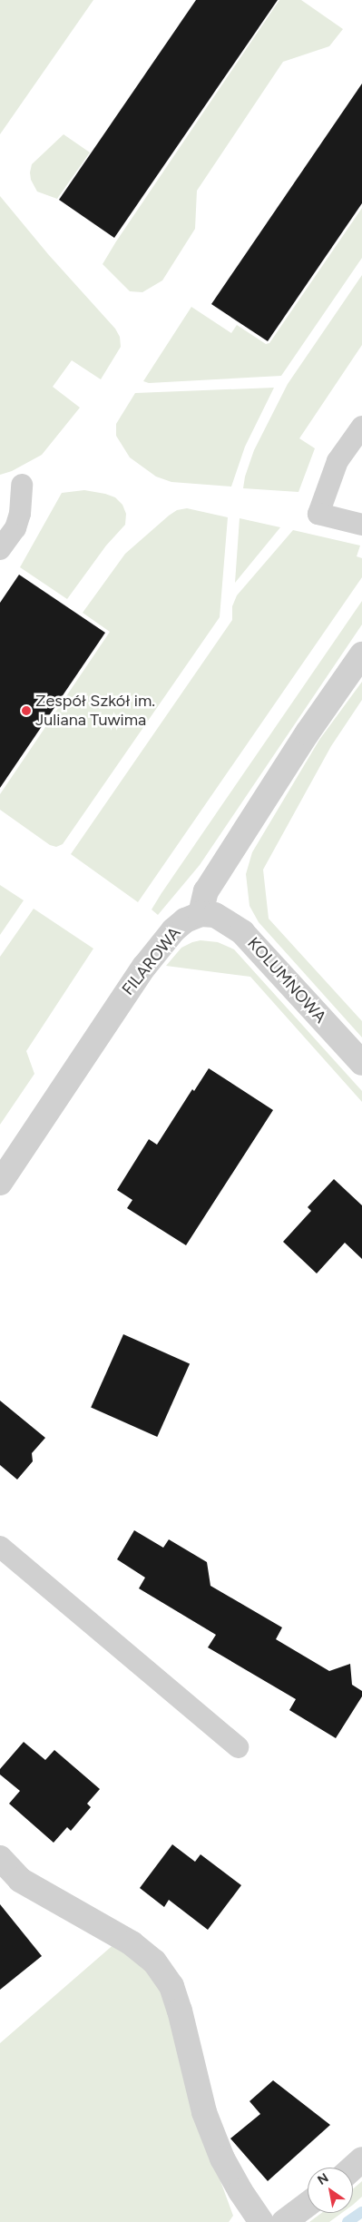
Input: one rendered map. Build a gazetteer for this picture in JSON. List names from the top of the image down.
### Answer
{
  "streets": {
    "street": ["FILAROWA", "KOLUMNOWA"]
  },
  "crossings": [
    ["FILAROWA", "KOLUMNOWA"]
  ],
  "places": ["Zespół Szkół im. Juliana Tuwima"],
  "north": "top left"
}
